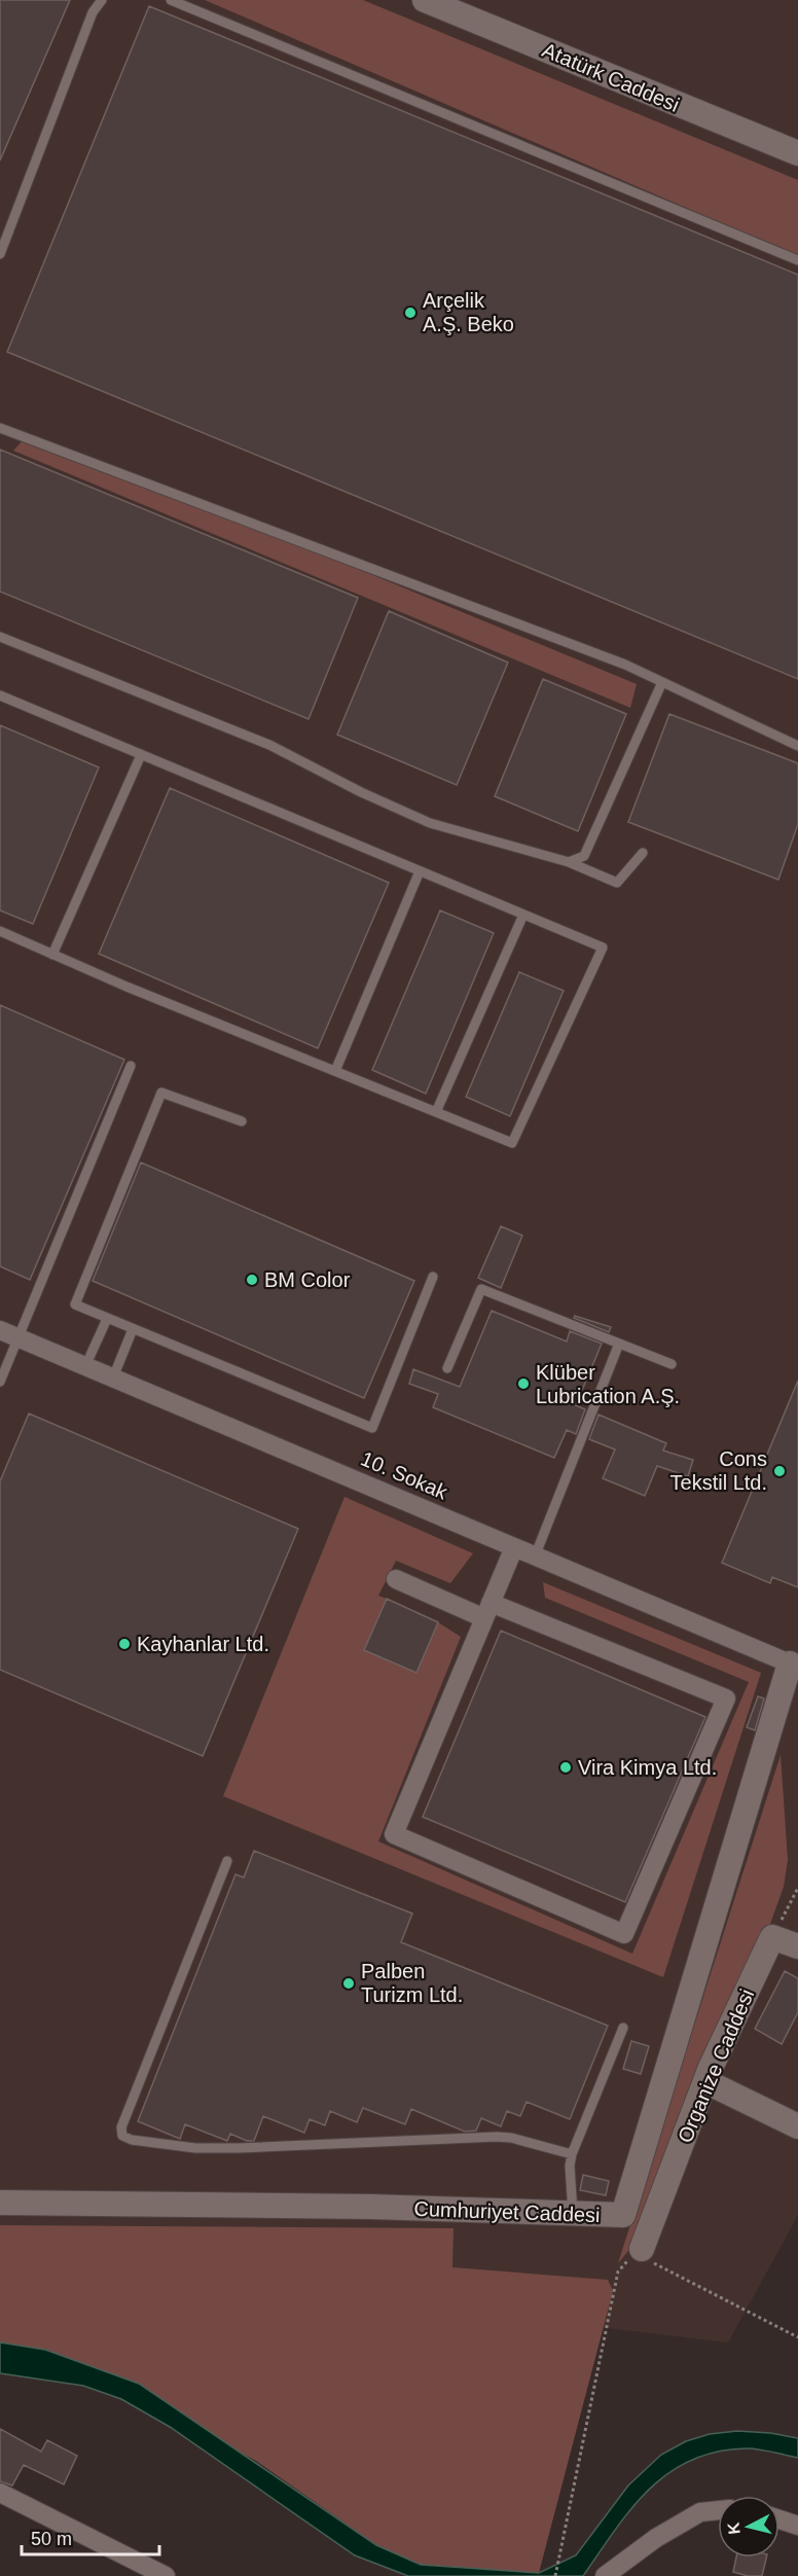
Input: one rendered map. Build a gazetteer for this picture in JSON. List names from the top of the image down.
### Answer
{
  "streets": {
    "street": [
      "Atatürk Caddesi",
      "10. Sokak",
      "Organize Caddesi",
      "Cumhuriyet Caddesi"
    ]
  },
  "crossings": [
    ["10. Sokak", "Cumhuriyet Caddesi"]
  ],
  "places": [
    "Arçelik A.Ş. Beko",
    "BM Color",
    "Klüber Lubrication A.Ş.",
    "Cons Tekstil Ltd.",
    "Kayhanlar Ltd.",
    "Vira Kimya Ltd.",
    "Palben Turizm Ltd."
  ],
  "scale_bar": "50 m",
  "north": "left"
}
